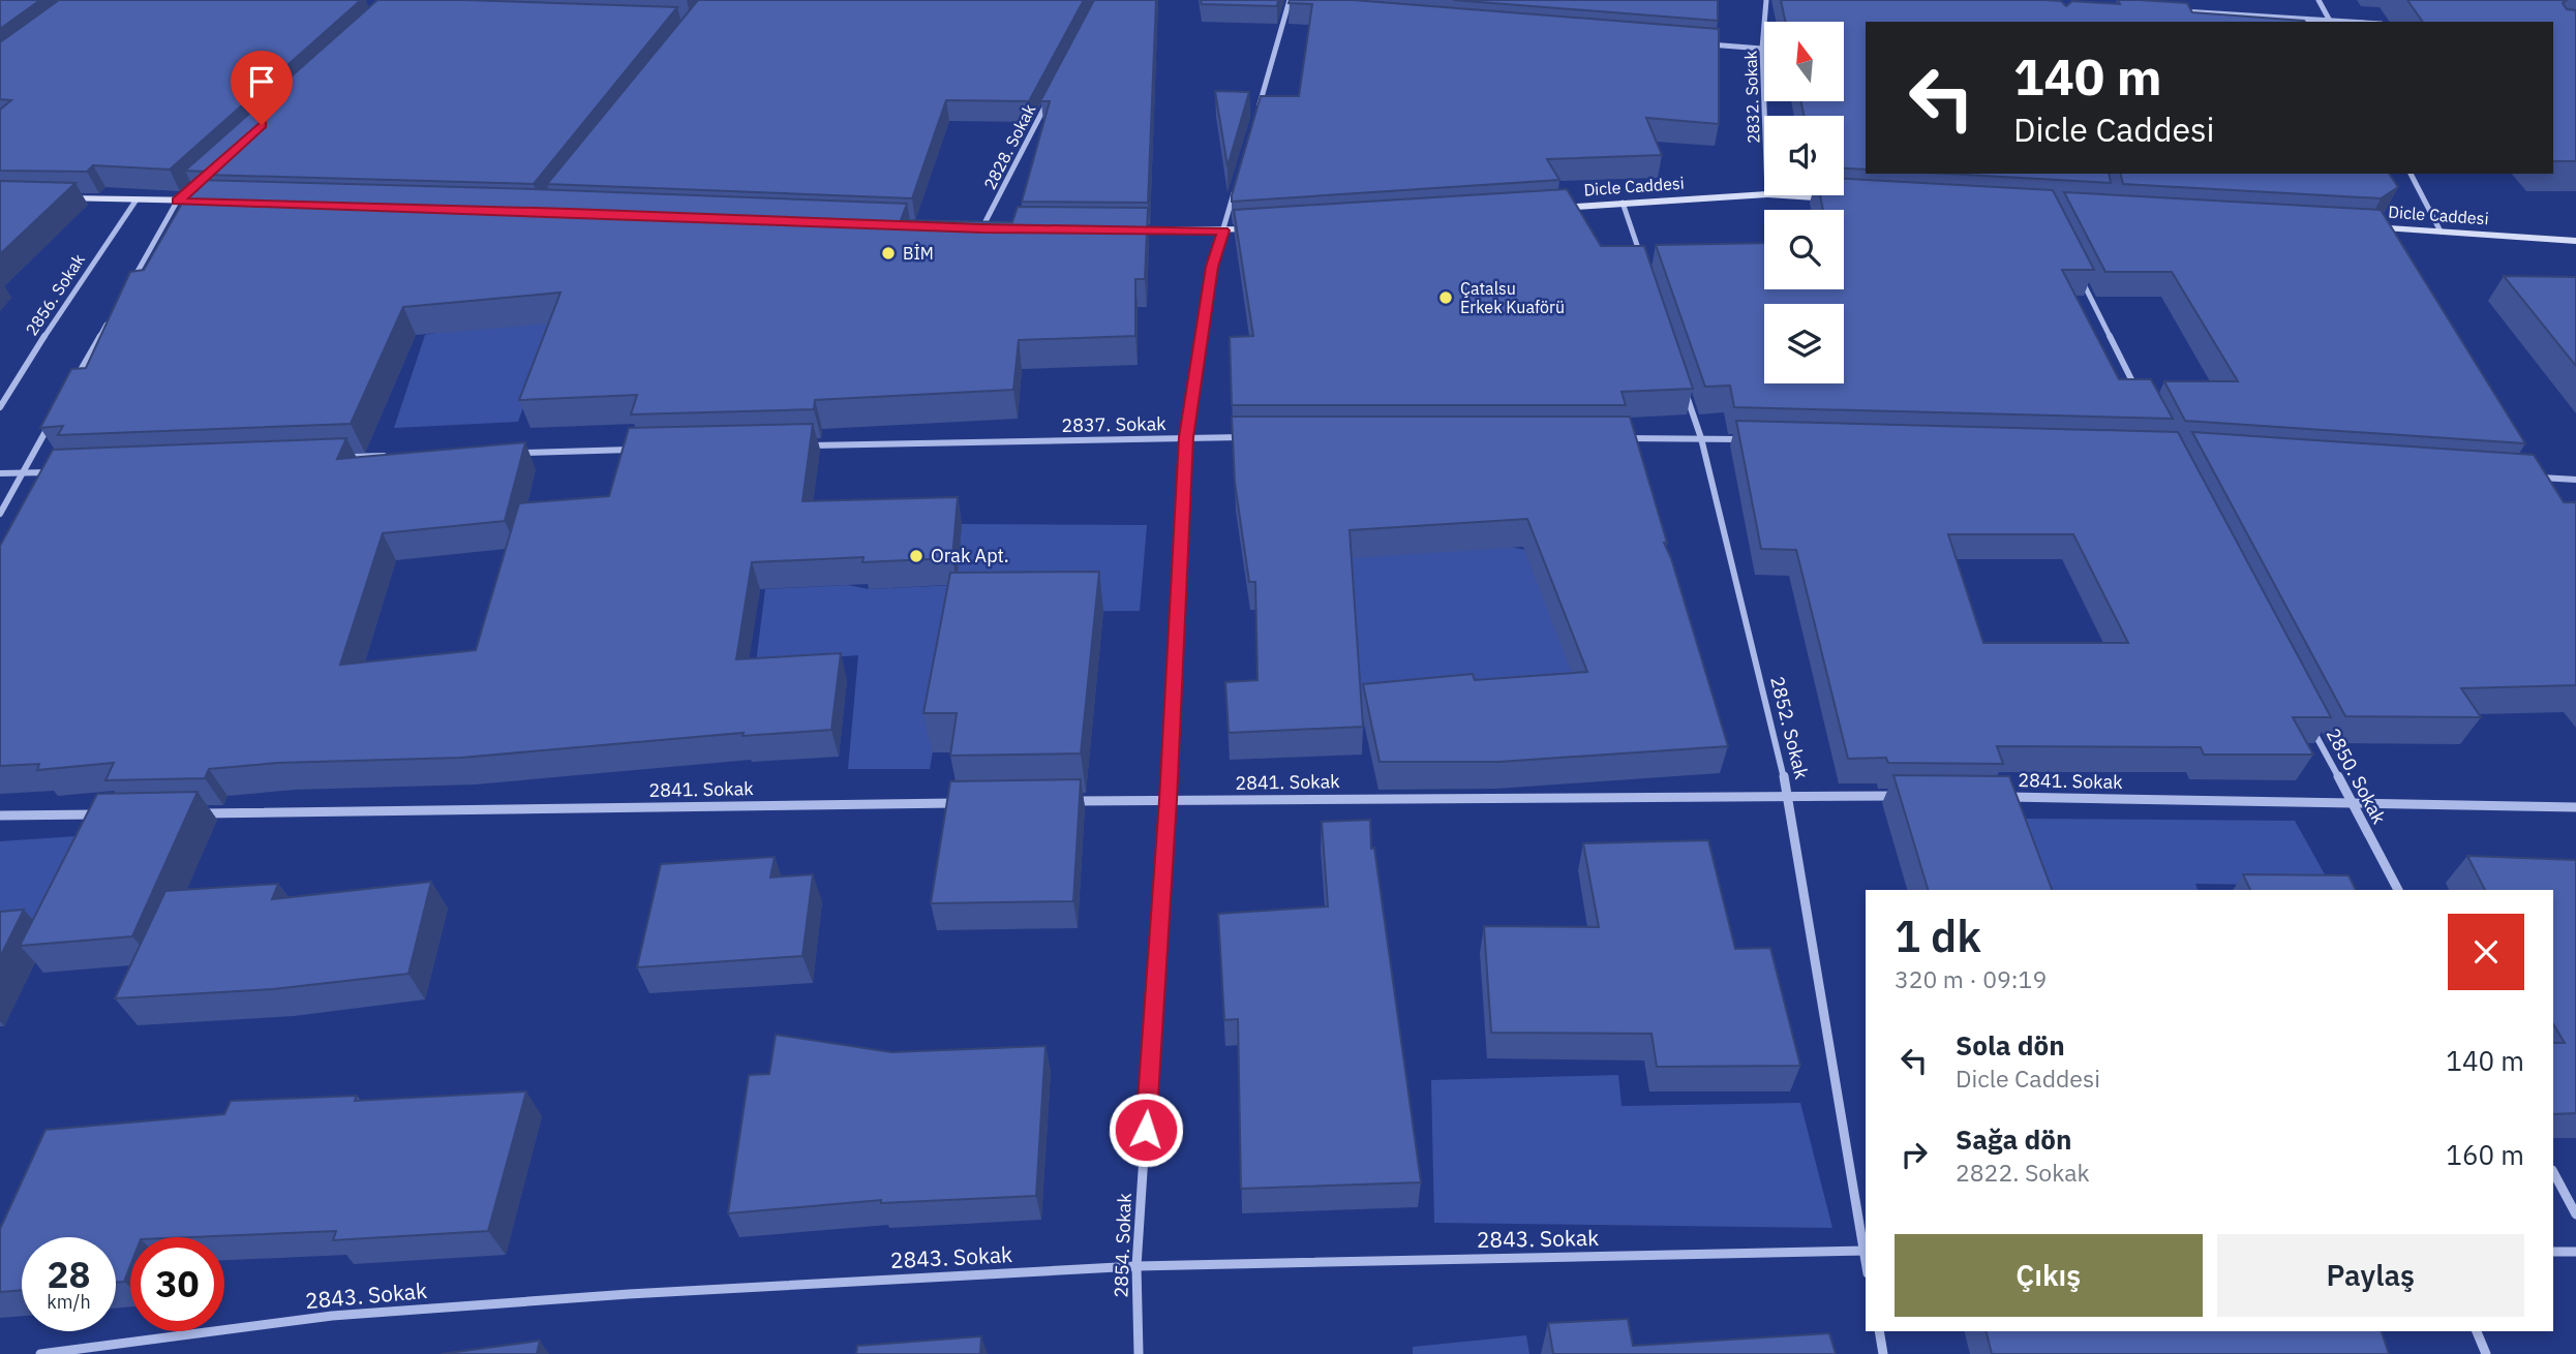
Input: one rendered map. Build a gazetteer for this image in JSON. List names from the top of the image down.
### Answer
{
  "streets": {
    "street": [
      "2832. Sokak",
      "2828. Sokak",
      "Dicle Caddesi",
      "2856. Sokak",
      "2837. Sokak",
      "2852. Sokak",
      "2850. Sokak",
      "2841. Sokak",
      "2843. Sokak",
      "2854. Sokak"
    ]
  },
  "crossings": [
    ["2837. Sokak", "2854. Sokak"],
    ["2852. Sokak", "2841. Sokak"],
    ["2852. Sokak", "2843. Sokak"],
    ["2850. Sokak", "2841. Sokak"],
    ["2841. Sokak", "2854. Sokak"],
    ["2843. Sokak", "2854. Sokak"]
  ],
  "places": ["BİM", "Çatalsu Erkek Kuaförü", "Orak Apt."],
  "north": "top",
  "page": {
    "turn": ["140 m", "Dicle Caddesi"],
    "heading": ["1 dk", "320 m · 09:19"],
    "list": [
      {
        "name": "Sola dön",
        "note": "Dicle Caddesi",
        "value": "140 m"
      },
      {
        "name": "Sağa dön",
        "note": "2822. Sokak",
        "value": "160 m"
      }
    ],
    "buttons": ["Çıkış", "Paylaş"],
    "speed": "28 km/h",
    "limit": "30"
  }
}
